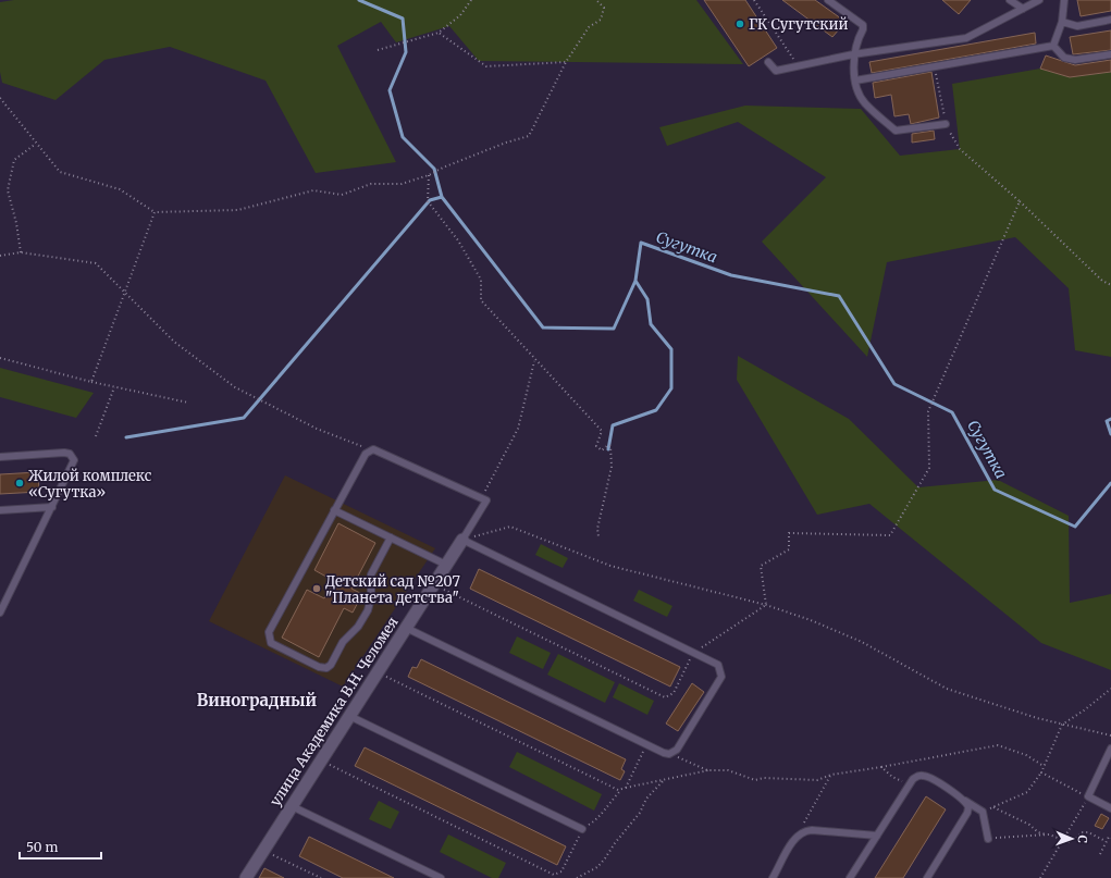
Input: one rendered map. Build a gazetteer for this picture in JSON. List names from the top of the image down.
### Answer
{
  "streets": {
    "street": ["улица Академика В.Н. Челомея"]
  },
  "districts": ["Виноградный"],
  "water": ["Сугутка"],
  "places": ["ГК Сугутский", "Жилой комплекс «Сугутка»", "Детский сад №207 \"Планета детства\""],
  "scale_bar": "50 m",
  "north": "right"
}
